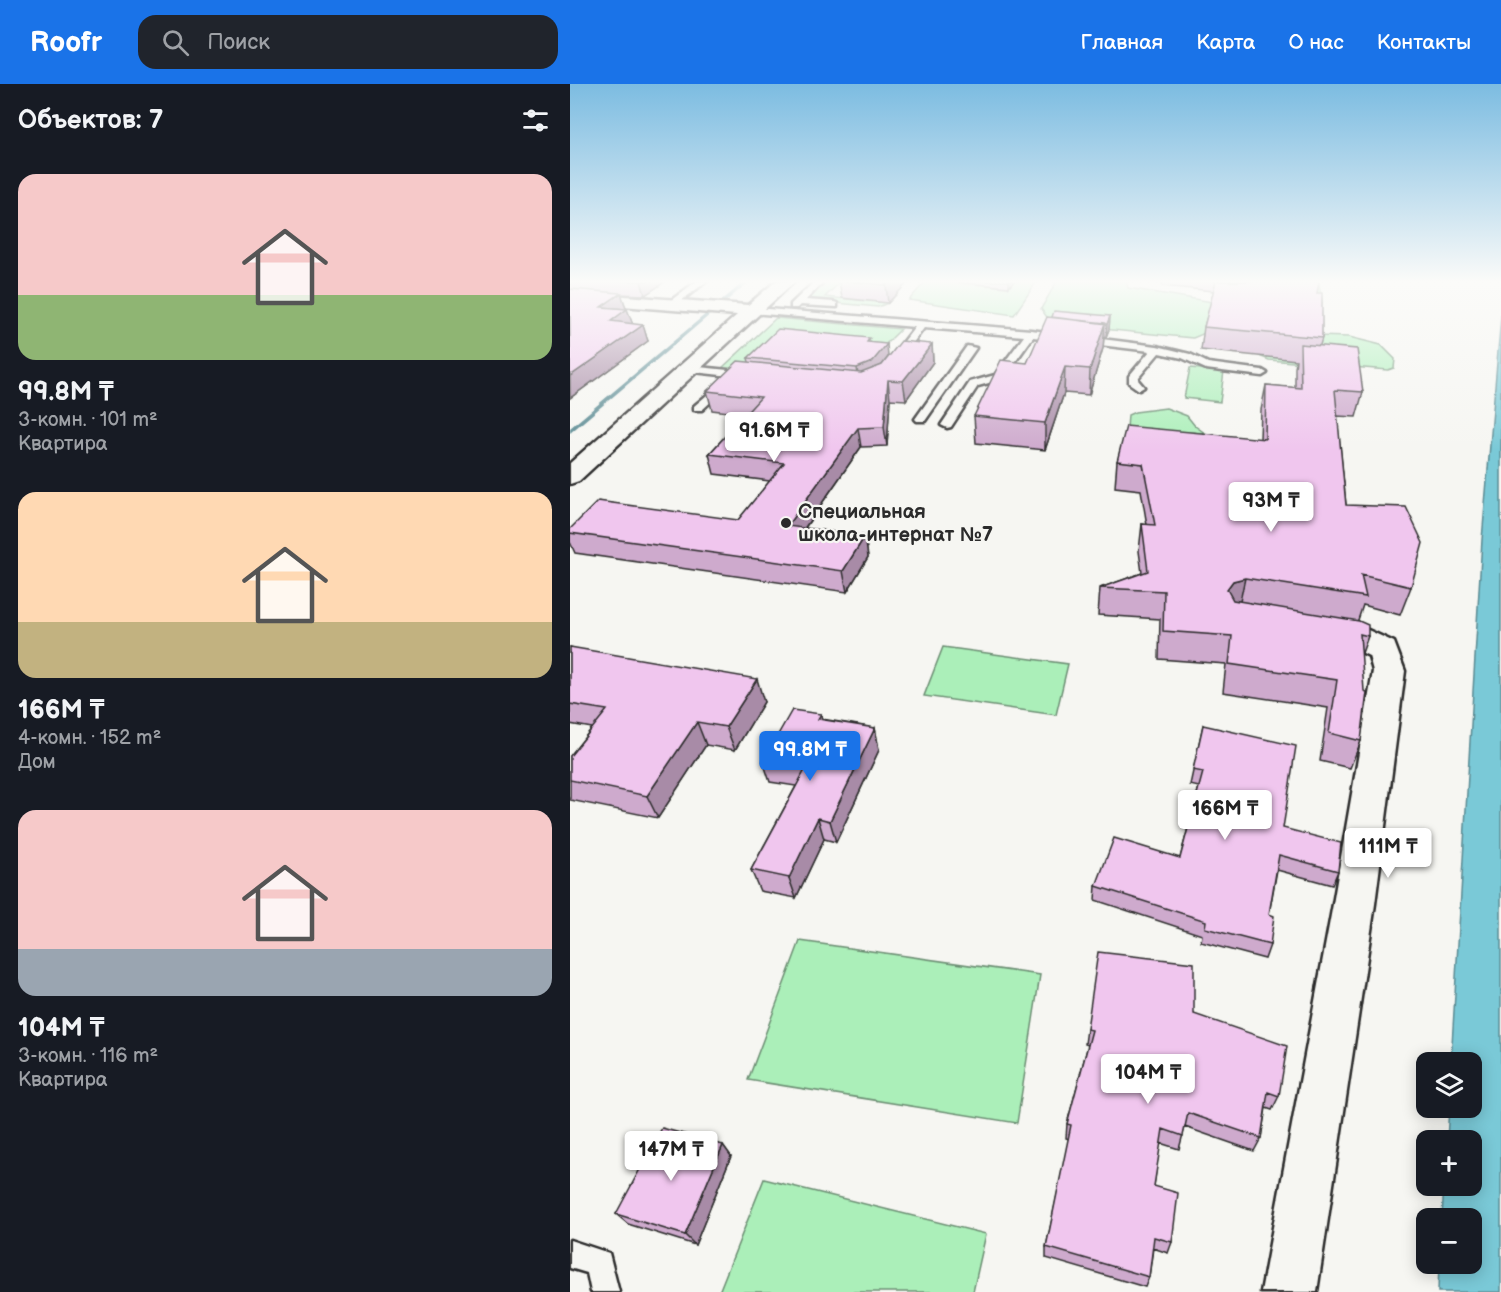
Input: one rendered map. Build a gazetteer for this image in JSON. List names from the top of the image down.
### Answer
{
  "places": ["Специальная школа-интернат №7"],
  "page": {
    "header": "Roofr",
    "search": "Поиск",
    "nav": [
      "Главная",
      "Карта",
      "О нас",
      "Контакты"
    ],
    "heading": "Объектов: 7",
    "list": [
      {
        "name": "99.8M ₸",
        "note": "3-комн. · 101 m² · Квартира"
      },
      {
        "name": "166M ₸",
        "note": "4-комн. · 152 m² · Дом"
      },
      {
        "name": "104M ₸",
        "note": "3-комн. · 116 m² · Квартира"
      }
    ],
    "price": [
      "91.6M ₸",
      "93M ₸",
      "99.8M ₸",
      "166M ₸",
      "111M ₸",
      "104M ₸",
      "147M ₸"
    ],
    "map_buttons": ["+", "−"]
  }
}
